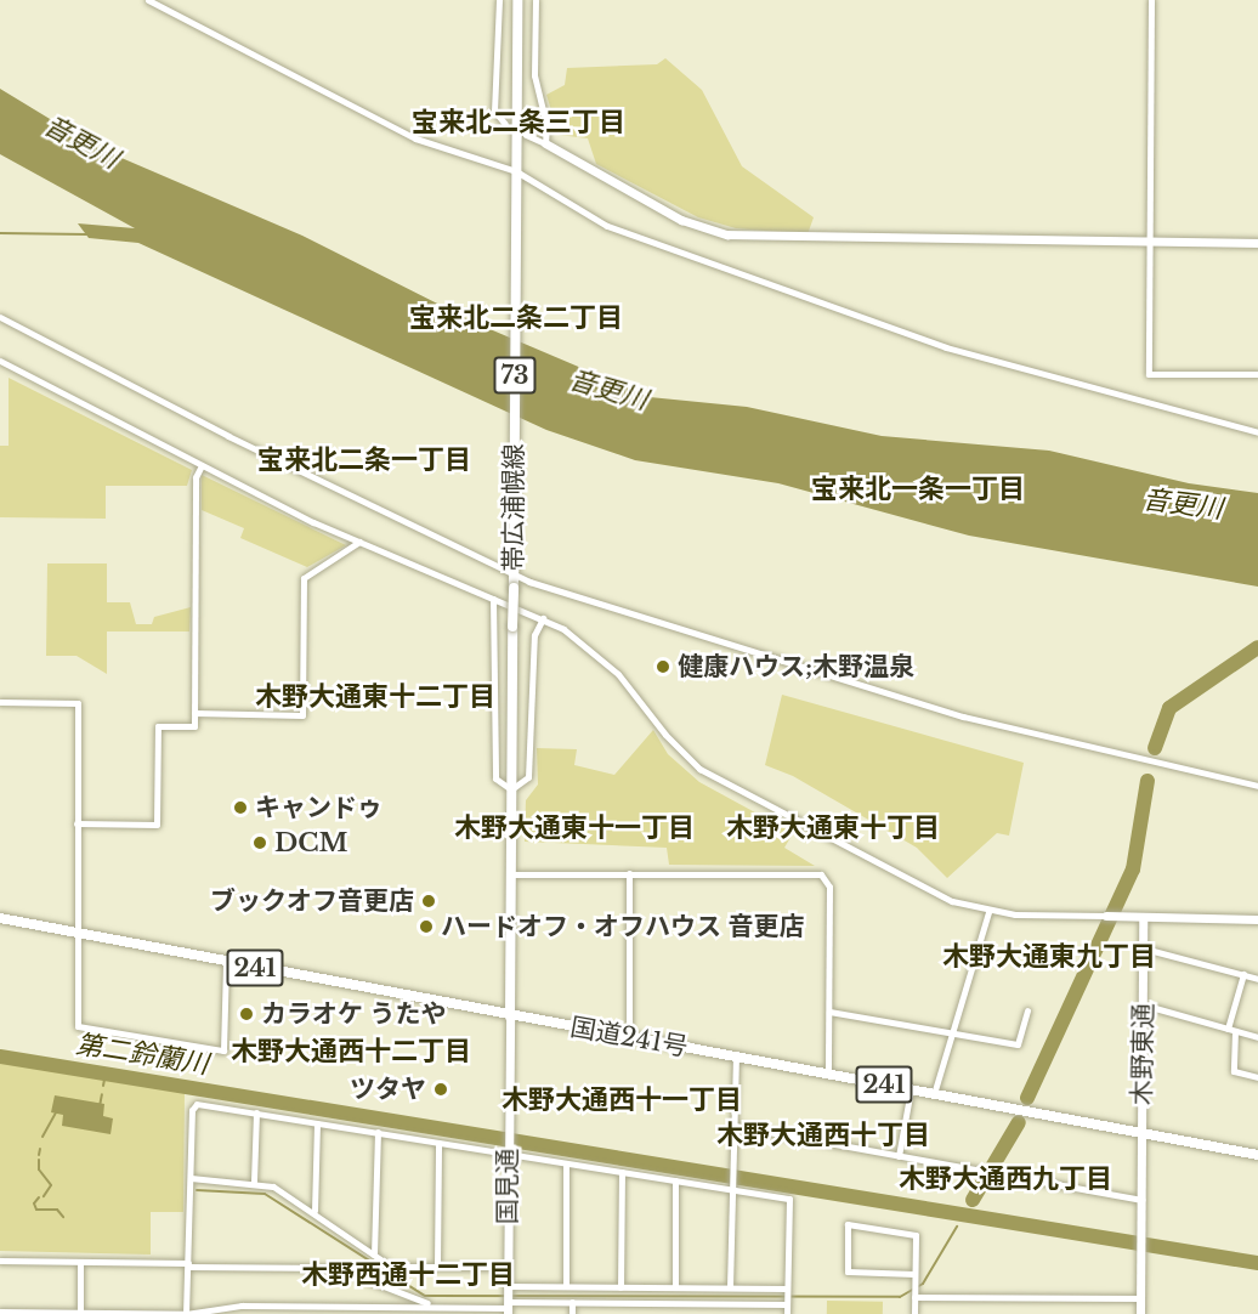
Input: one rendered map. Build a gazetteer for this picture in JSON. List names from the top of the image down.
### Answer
{
  "streets": {
    "main road": [
      "73",
      "帯広浦幌線",
      "241",
      "国道241号"
    ],
    "street": ["木野東通", "国見通"]
  },
  "crossings": [
    ["帯広浦幌線", "国道241号"],
    ["帯広浦幌線", "国見通"],
    ["国道241号", "木野東通"],
    ["国道241号", "国見通"]
  ],
  "districts": [
    "宝来北二条三丁目",
    "宝来北二条二丁目",
    "宝来北二条一丁目",
    "宝来北一条一丁目",
    "木野大通東十二丁目",
    "木野大通東十一丁目",
    "木野大通東十丁目",
    "木野大通東九丁目",
    "木野大通西十二丁目",
    "木野大通西十一丁目",
    "木野大通西十丁目",
    "木野大通西九丁目",
    "木野西通十二丁目"
  ],
  "water": ["音更川", "第二鈴蘭川"],
  "places": [
    "健康ハウス;木野温泉",
    "キャンドゥ",
    "DCM",
    "ブックオフ音更店",
    "ハードオフ・オフハウス 音更店",
    "カラオケ うたや",
    "ツタヤ"
  ]
}
